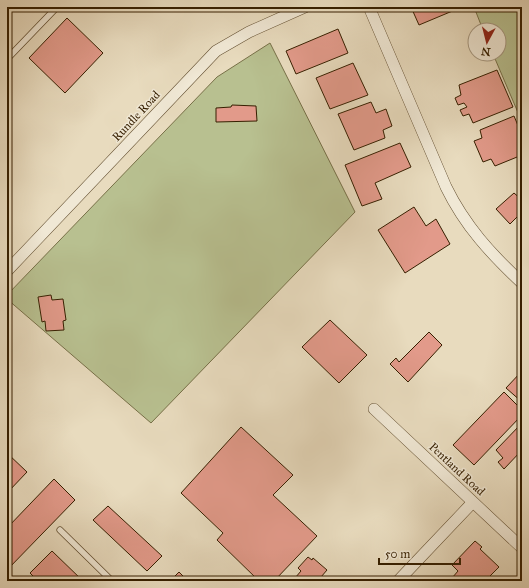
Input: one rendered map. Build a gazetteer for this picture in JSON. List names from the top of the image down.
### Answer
{
  "streets": {
    "street": ["Rundle Road", "Pentland Road"]
  },
  "scale_bar": "50 m",
  "north": "bottom"
}
